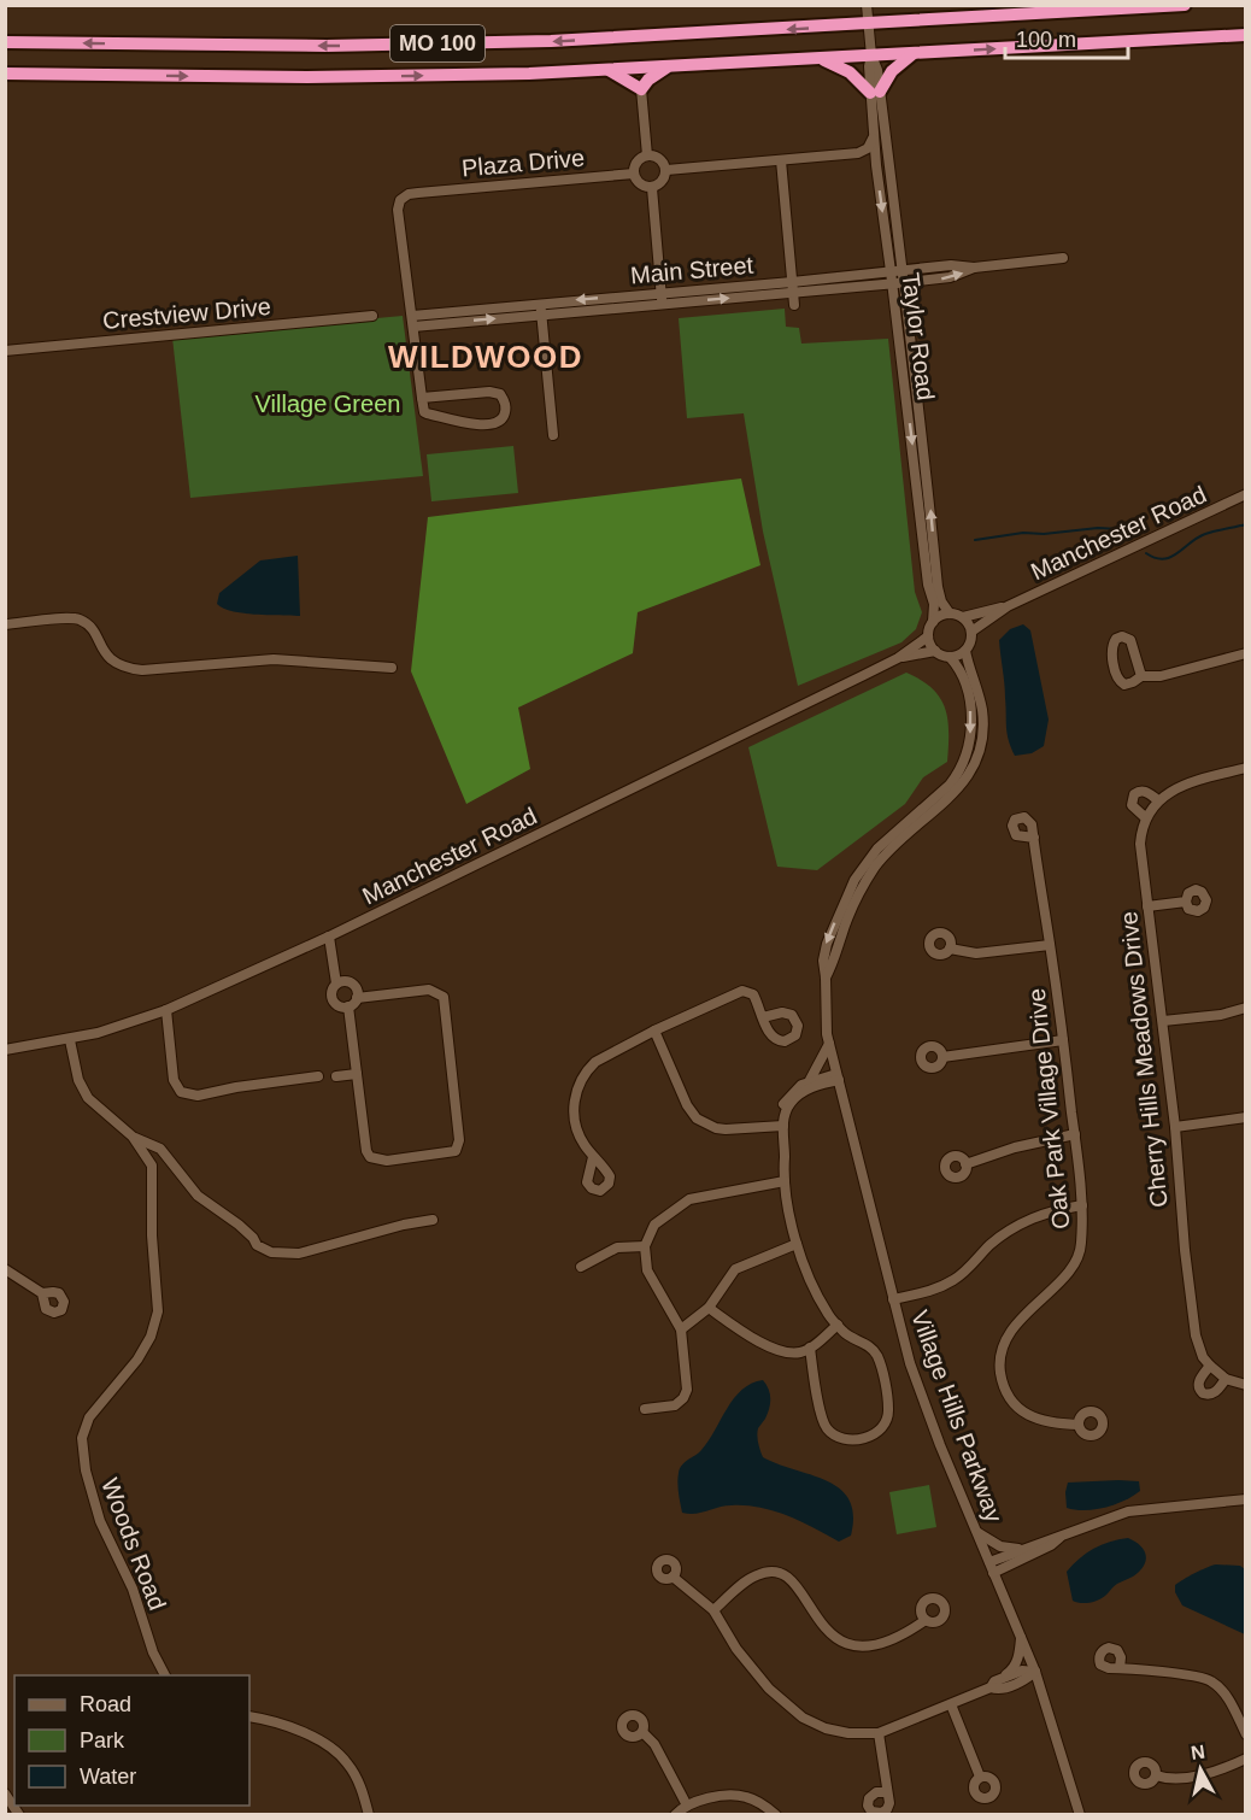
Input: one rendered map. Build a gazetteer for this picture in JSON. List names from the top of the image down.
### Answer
{
  "streets": {
    "highway": ["MO 100"],
    "street": [
      "Plaza Drive",
      "Main Street",
      "Crestview Drive",
      "Taylor Road",
      "Manchester Road",
      "Cherry Hills Meadows Drive",
      "Oak Park Village Drive",
      "Village Hills Parkway",
      "Woods Road"
    ]
  },
  "crossings": [
    ["MO 100", "Taylor Road"],
    ["Plaza Drive", "Main Street"],
    ["Main Street", "Taylor Road"],
    ["Taylor Road", "Manchester Road"],
    ["Taylor Road", "Village Hills Parkway"],
    ["Manchester Road", "Village Hills Parkway"],
    ["Manchester Road", "Woods Road"]
  ],
  "districts": ["WILDWOOD"],
  "parks": ["Village Green"],
  "legend": ["Road", "Park", "Water"],
  "scale_bar": "100 m",
  "north": "top"
}
